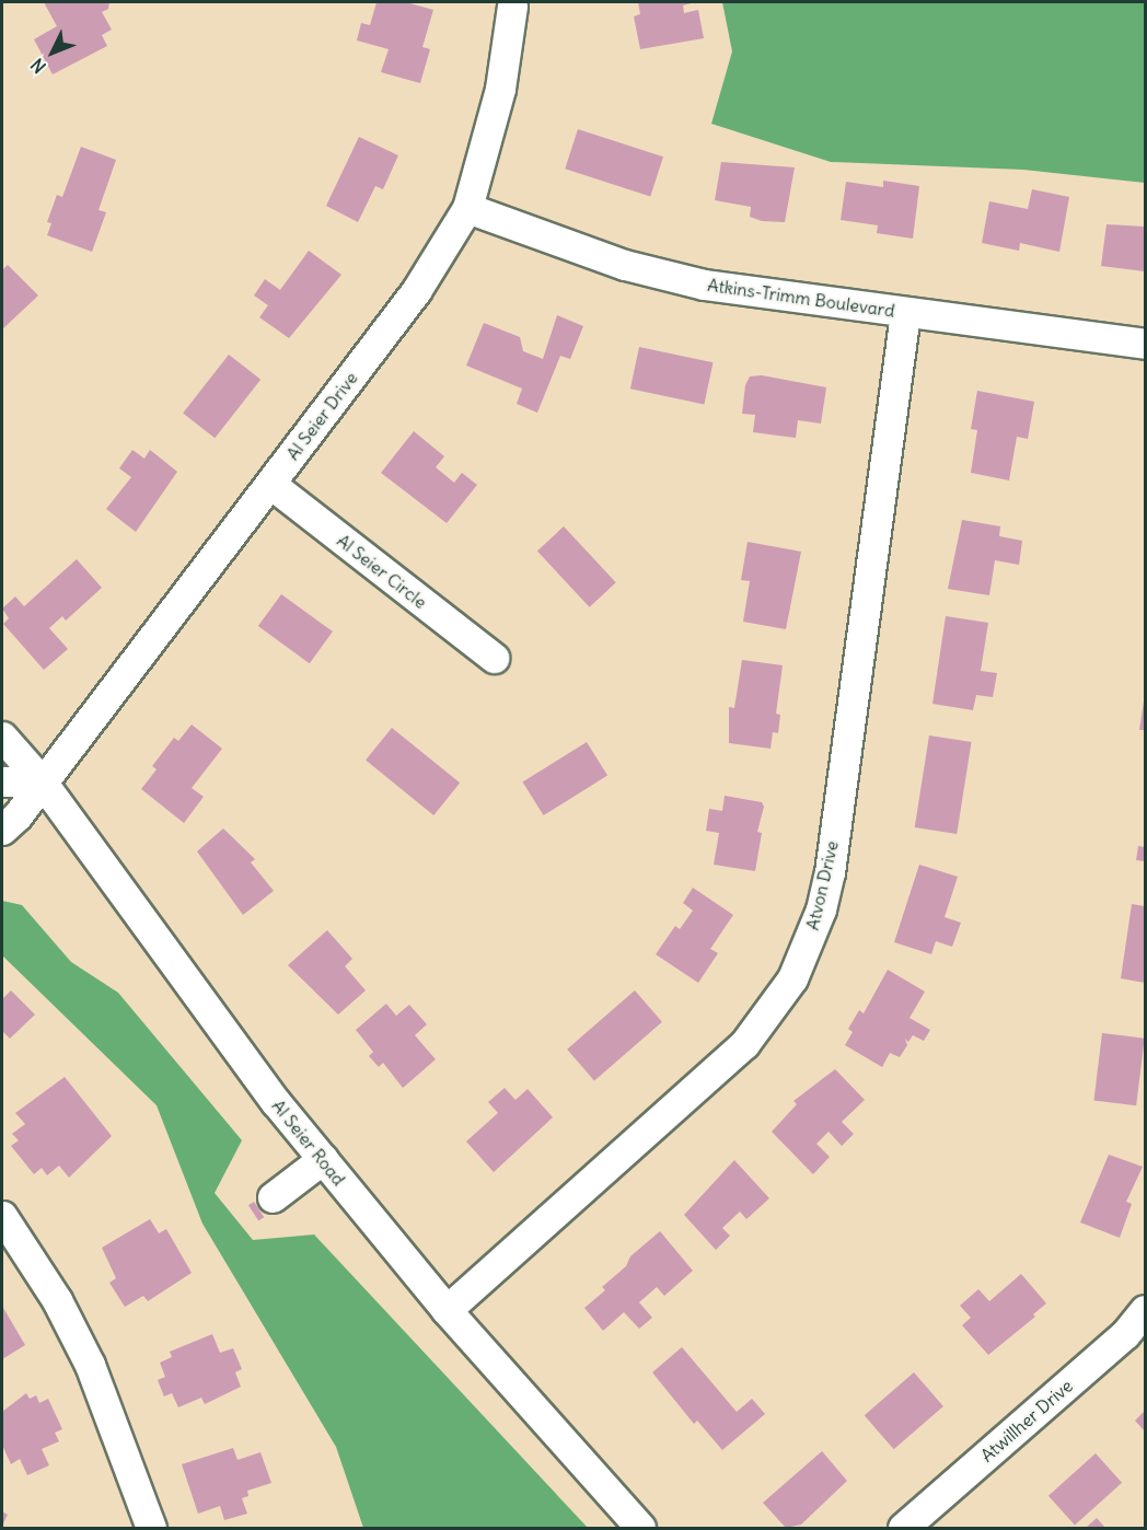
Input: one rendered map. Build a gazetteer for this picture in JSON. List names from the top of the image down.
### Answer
{
  "streets": {
    "street": [
      "Atkins-Trimm Boulevard",
      "Al Seier Drive",
      "Al Seier Circle",
      "Atvon Drive",
      "Al Seier Road",
      "Atwillher Drive"
    ]
  },
  "crossings": [
    ["Atkins-Trimm Boulevard", "Al Seier Drive"],
    ["Atkins-Trimm Boulevard", "Atvon Drive"],
    ["Al Seier Drive", "Al Seier Circle"],
    ["Al Seier Drive", "Al Seier Road"],
    ["Atvon Drive", "Al Seier Road"]
  ],
  "north": "bottom left"
}
